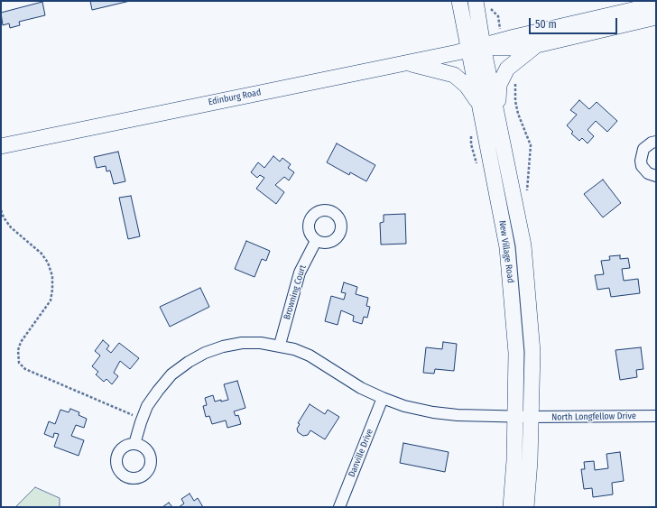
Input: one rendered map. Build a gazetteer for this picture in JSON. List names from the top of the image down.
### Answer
{
  "streets": {
    "main road": ["Edinburg Road", "New Village Road"],
    "street": ["Browning Court", "North Longfellow Drive", "Danville Drive"]
  },
  "crossings": [
    ["Edinburg Road", "New Village Road"],
    ["New Village Road", "North Longfellow Drive"],
    ["Browning Court", "North Longfellow Drive"],
    ["North Longfellow Drive", "Danville Drive"]
  ],
  "scale_bar": "50 m"
}
